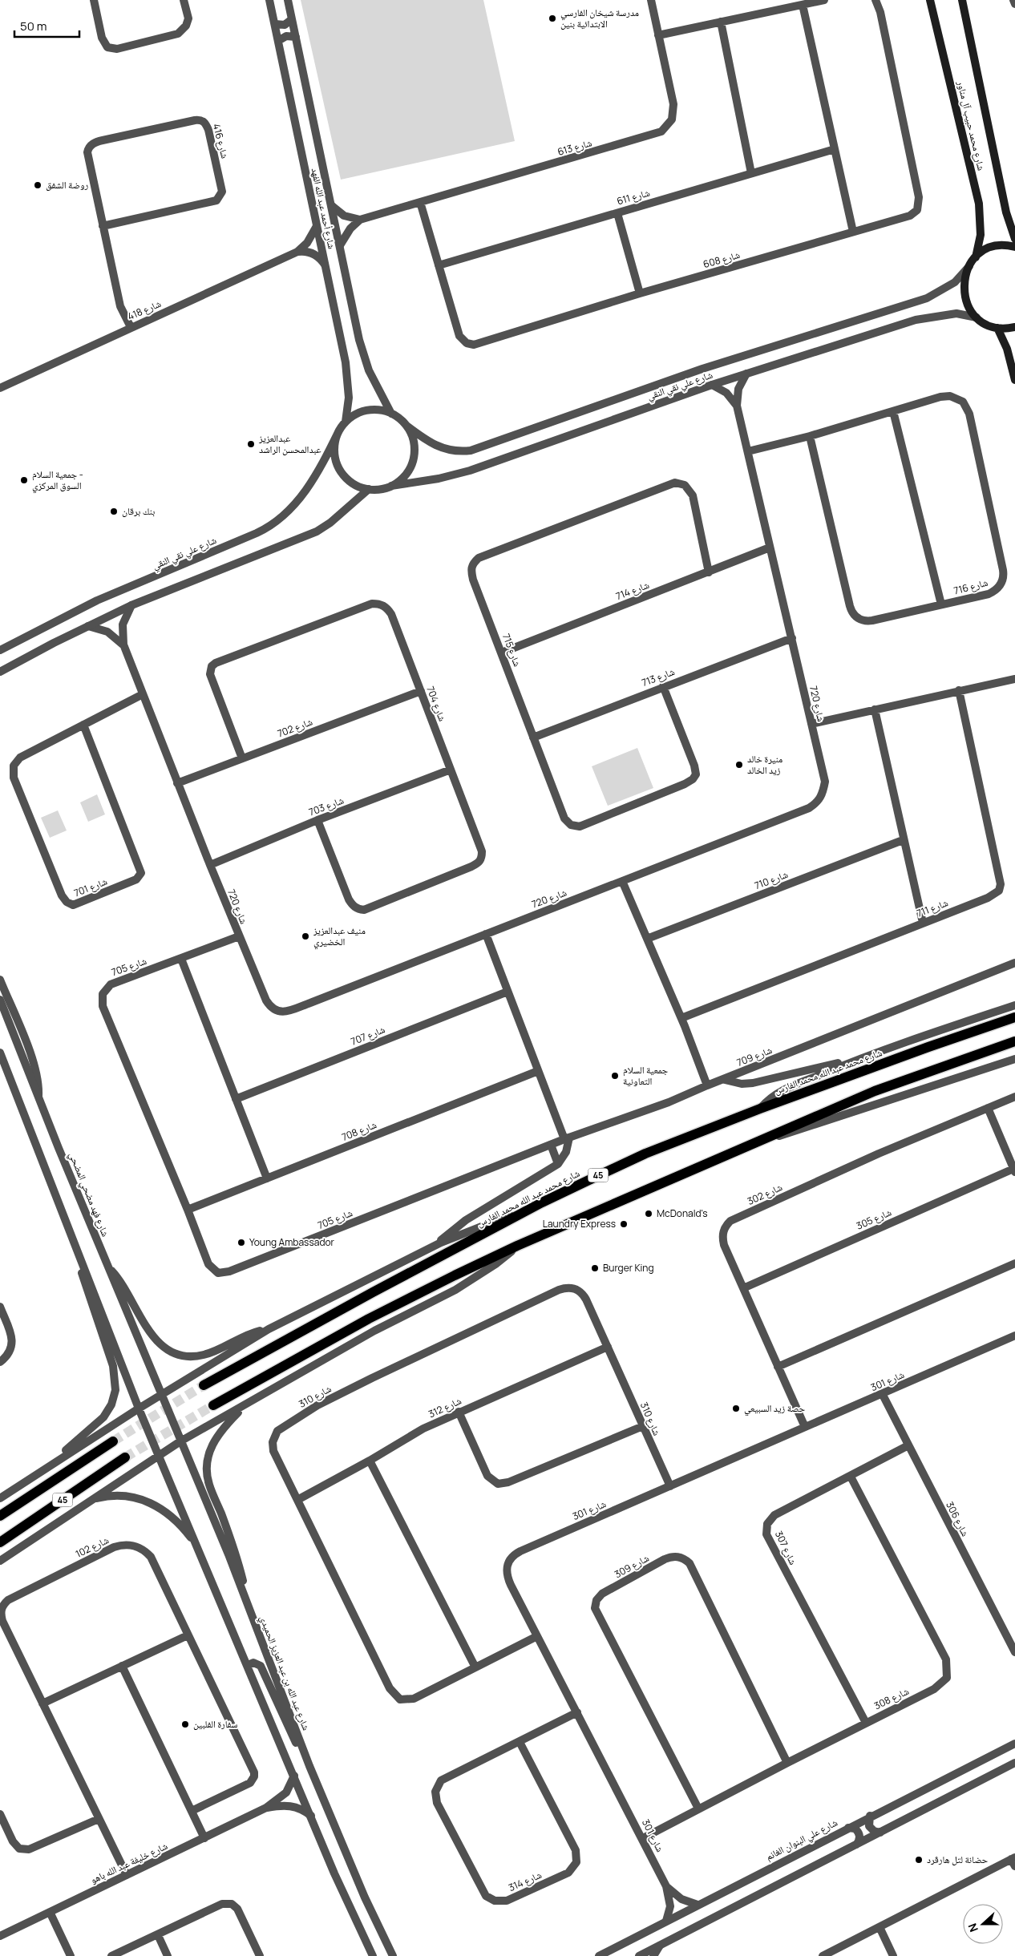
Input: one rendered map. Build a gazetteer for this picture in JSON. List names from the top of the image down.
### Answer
{
  "streets": {
    "main road": ["شارع محمد حبيب آل مناور", "شارع محمد عبد الله محمد الفارس", "45"],
    "street": [
      "شارع 416",
      "شارع 613",
      "شارع 611",
      "شارع أحمد عبد الله الفهد",
      "شارع 608",
      "شارع 418",
      "شارع علي نقي النقي",
      "شارع 716",
      "شارع 714",
      "شارع 715",
      "شارع 713",
      "شارع 704",
      "شارع 720",
      "شارع 702",
      "شارع 703",
      "شارع 710",
      "شارع 701",
      "شارع 711",
      "شارع 705",
      "شارع 707",
      "شارع 709",
      "شارع 708",
      "شارع فهد مضحي المضحي",
      "شارع 302",
      "شارع 305",
      "شارع 301",
      "شارع 310",
      "شارع 312",
      "شارع 306",
      "شارع 102",
      "شارع 307",
      "شارع 309",
      "شارع عبد الله بن عبد العزيز الحميدي",
      "شارع 308",
      "شارع علي البنوان الغانم",
      "شارع خليفة عبد الله باهو",
      "شارع 314"
    ]
  },
  "crossings": [
    ["شارع 416", "شارع 418"],
    ["شارع 613", "شارع 608"],
    ["شارع 611", "شارع 608"],
    ["شارع أحمد عبد الله الفهد", "شارع 418"],
    ["شارع أحمد عبد الله الفهد", "شارع علي نقي النقي"],
    ["شارع علي نقي النقي", "شارع 720"],
    ["شارع 716", "شارع 720"],
    ["شارع 714", "شارع 715"],
    ["شارع 714", "شارع 720"],
    ["شارع 715", "شارع 713"],
    ["شارع 713", "شارع 720"],
    ["شارع 704", "شارع 702"],
    ["شارع 704", "شارع 703"],
    ["شارع 720", "شارع 702"],
    ["شارع 720", "شارع 703"],
    ["شارع 720", "شارع 701"],
    ["شارع 720", "شارع 705"],
    ["شارع 705", "شارع 709"],
    ["شارع 705", "شارع 708"],
    ["شارع فهد مضحي المضحي", "شارع عبد الله بن عبد العزيز الحميدي"],
    ["شارع 302", "شارع 305"],
    ["شارع 302", "شارع 301"],
    ["شارع 301", "شارع 310"],
    ["شارع 301", "شارع 306"],
    ["شارع 301", "شارع 308"],
    ["شارع 301", "شارع علي البنوان الغانم"],
    ["شارع 301", "شارع 314"],
    ["شارع 310", "شارع 312"],
    ["شارع 306", "شارع 307"],
    ["شارع 307", "شارع 308"],
    ["شارع 309", "شارع 308"]
  ],
  "places": [
    "مدرسة شيخان الفارسي الابتدائية بنين",
    "روضة الشفق",
    "عبدالعزيز عبدالمحسن الراشد",
    "جمعية السلام - السوق المركزي",
    "بنك برقان",
    "منيرة خالد زيد الخالد",
    "منيف عبدالعزيز الخضيري",
    "جمعية السلام التعاونية",
    "McDonald's",
    "Laundry Express",
    "Young Ambassador",
    "Burger King",
    "حصة زيد السبيعي",
    "سفارة الفلبين",
    "حضانة لتل هارڤرد"
  ],
  "scale_bar": "50 m",
  "north": "left"
}
